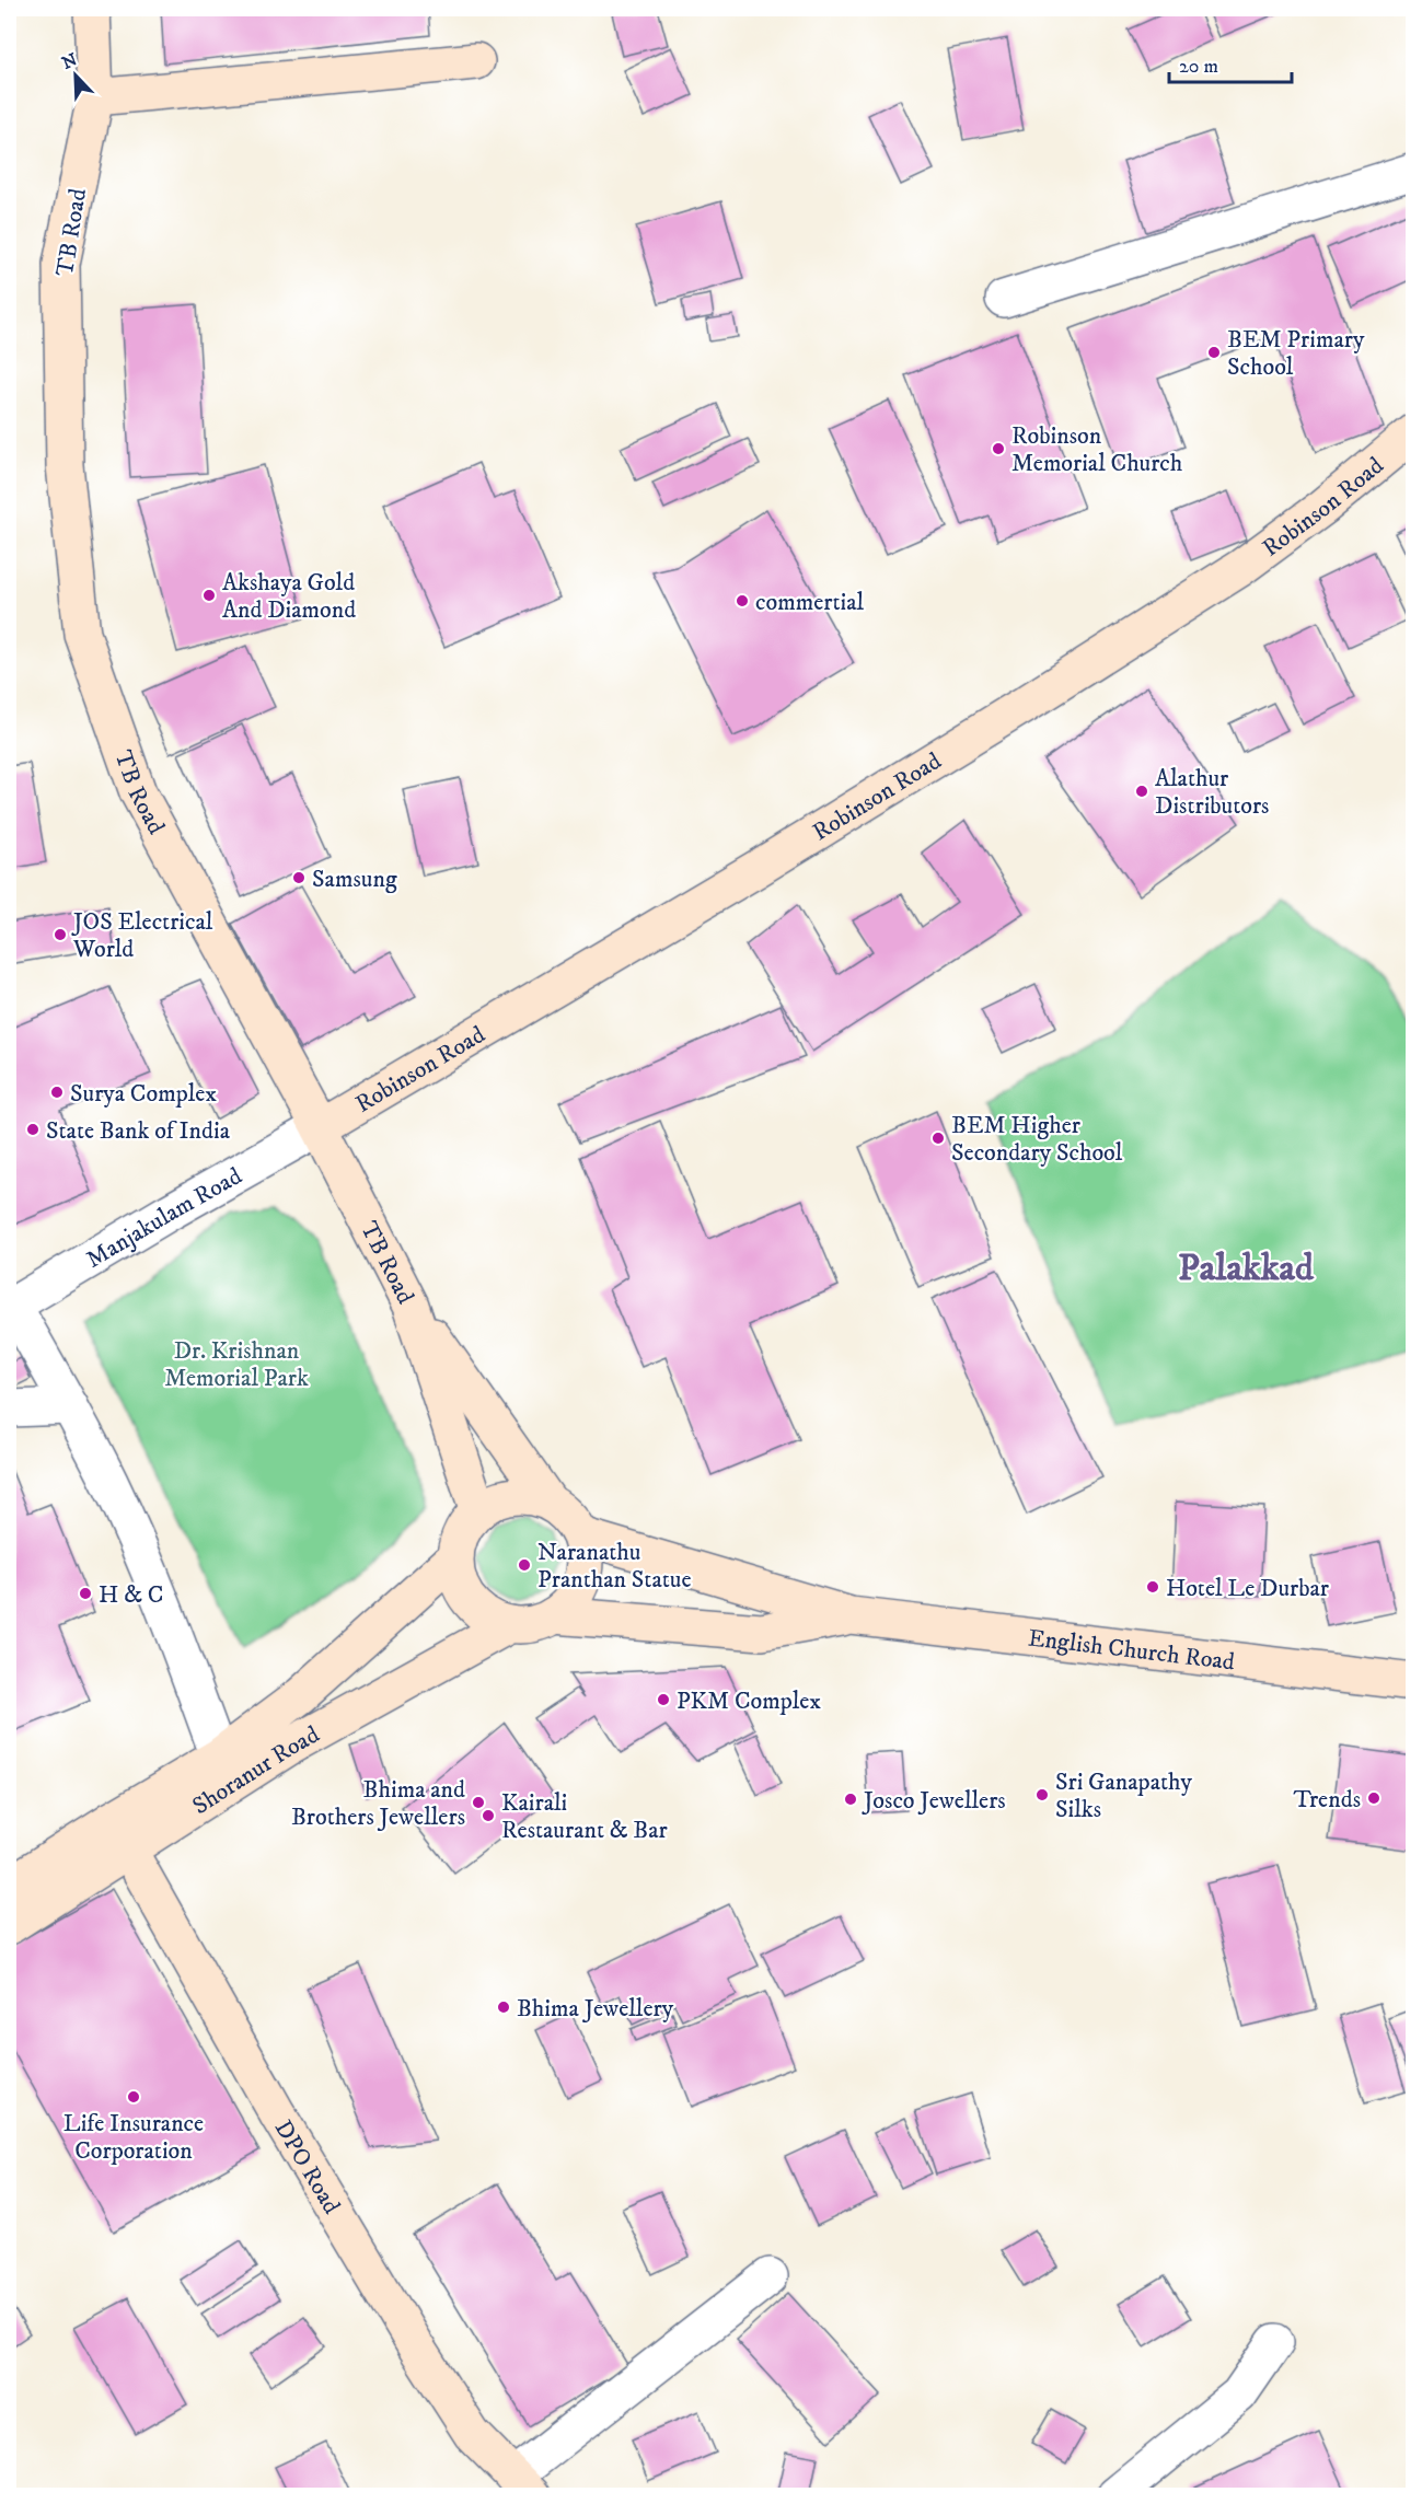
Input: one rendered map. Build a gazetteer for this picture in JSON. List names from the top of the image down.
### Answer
{
  "streets": {
    "main road": [
      "TB Road",
      "Robinson Road",
      "English Church Road",
      "Shoranur Road",
      "DPO Road"
    ],
    "street": ["Manjakulam Road"]
  },
  "crossings": [
    ["TB Road", "Robinson Road"],
    ["TB Road", "Manjakulam Road"],
    ["TB Road", "English Church Road"],
    ["TB Road", "Shoranur Road"],
    ["Robinson Road", "Manjakulam Road"],
    ["English Church Road", "Shoranur Road"],
    ["Shoranur Road", "DPO Road"]
  ],
  "districts": ["Palakkad"],
  "parks": ["Dr. Krishnan Memorial Park"],
  "places": [
    "BEM Primary School",
    "Robinson Memorial Church",
    "Akshaya Gold And Diamond",
    "commertial",
    "Alathur Distributors",
    "Samsung",
    "JOS Electrical World",
    "Surya Complex",
    "State Bank of India",
    "BEM Higher Secondary School",
    "Naranathu Pranthan Statue",
    "Hotel Le Durbar",
    "H & C",
    "PKM Complex",
    "Sri Ganapathy Silks",
    "Trends",
    "Josco Jewellers",
    "Bhima and Brothers Jewellers",
    "Kairali Restaurant & Bar",
    "Bhima Jewellery",
    "Life Insurance Corporation"
  ],
  "scale_bar": "20 m",
  "north": "top left"
}
